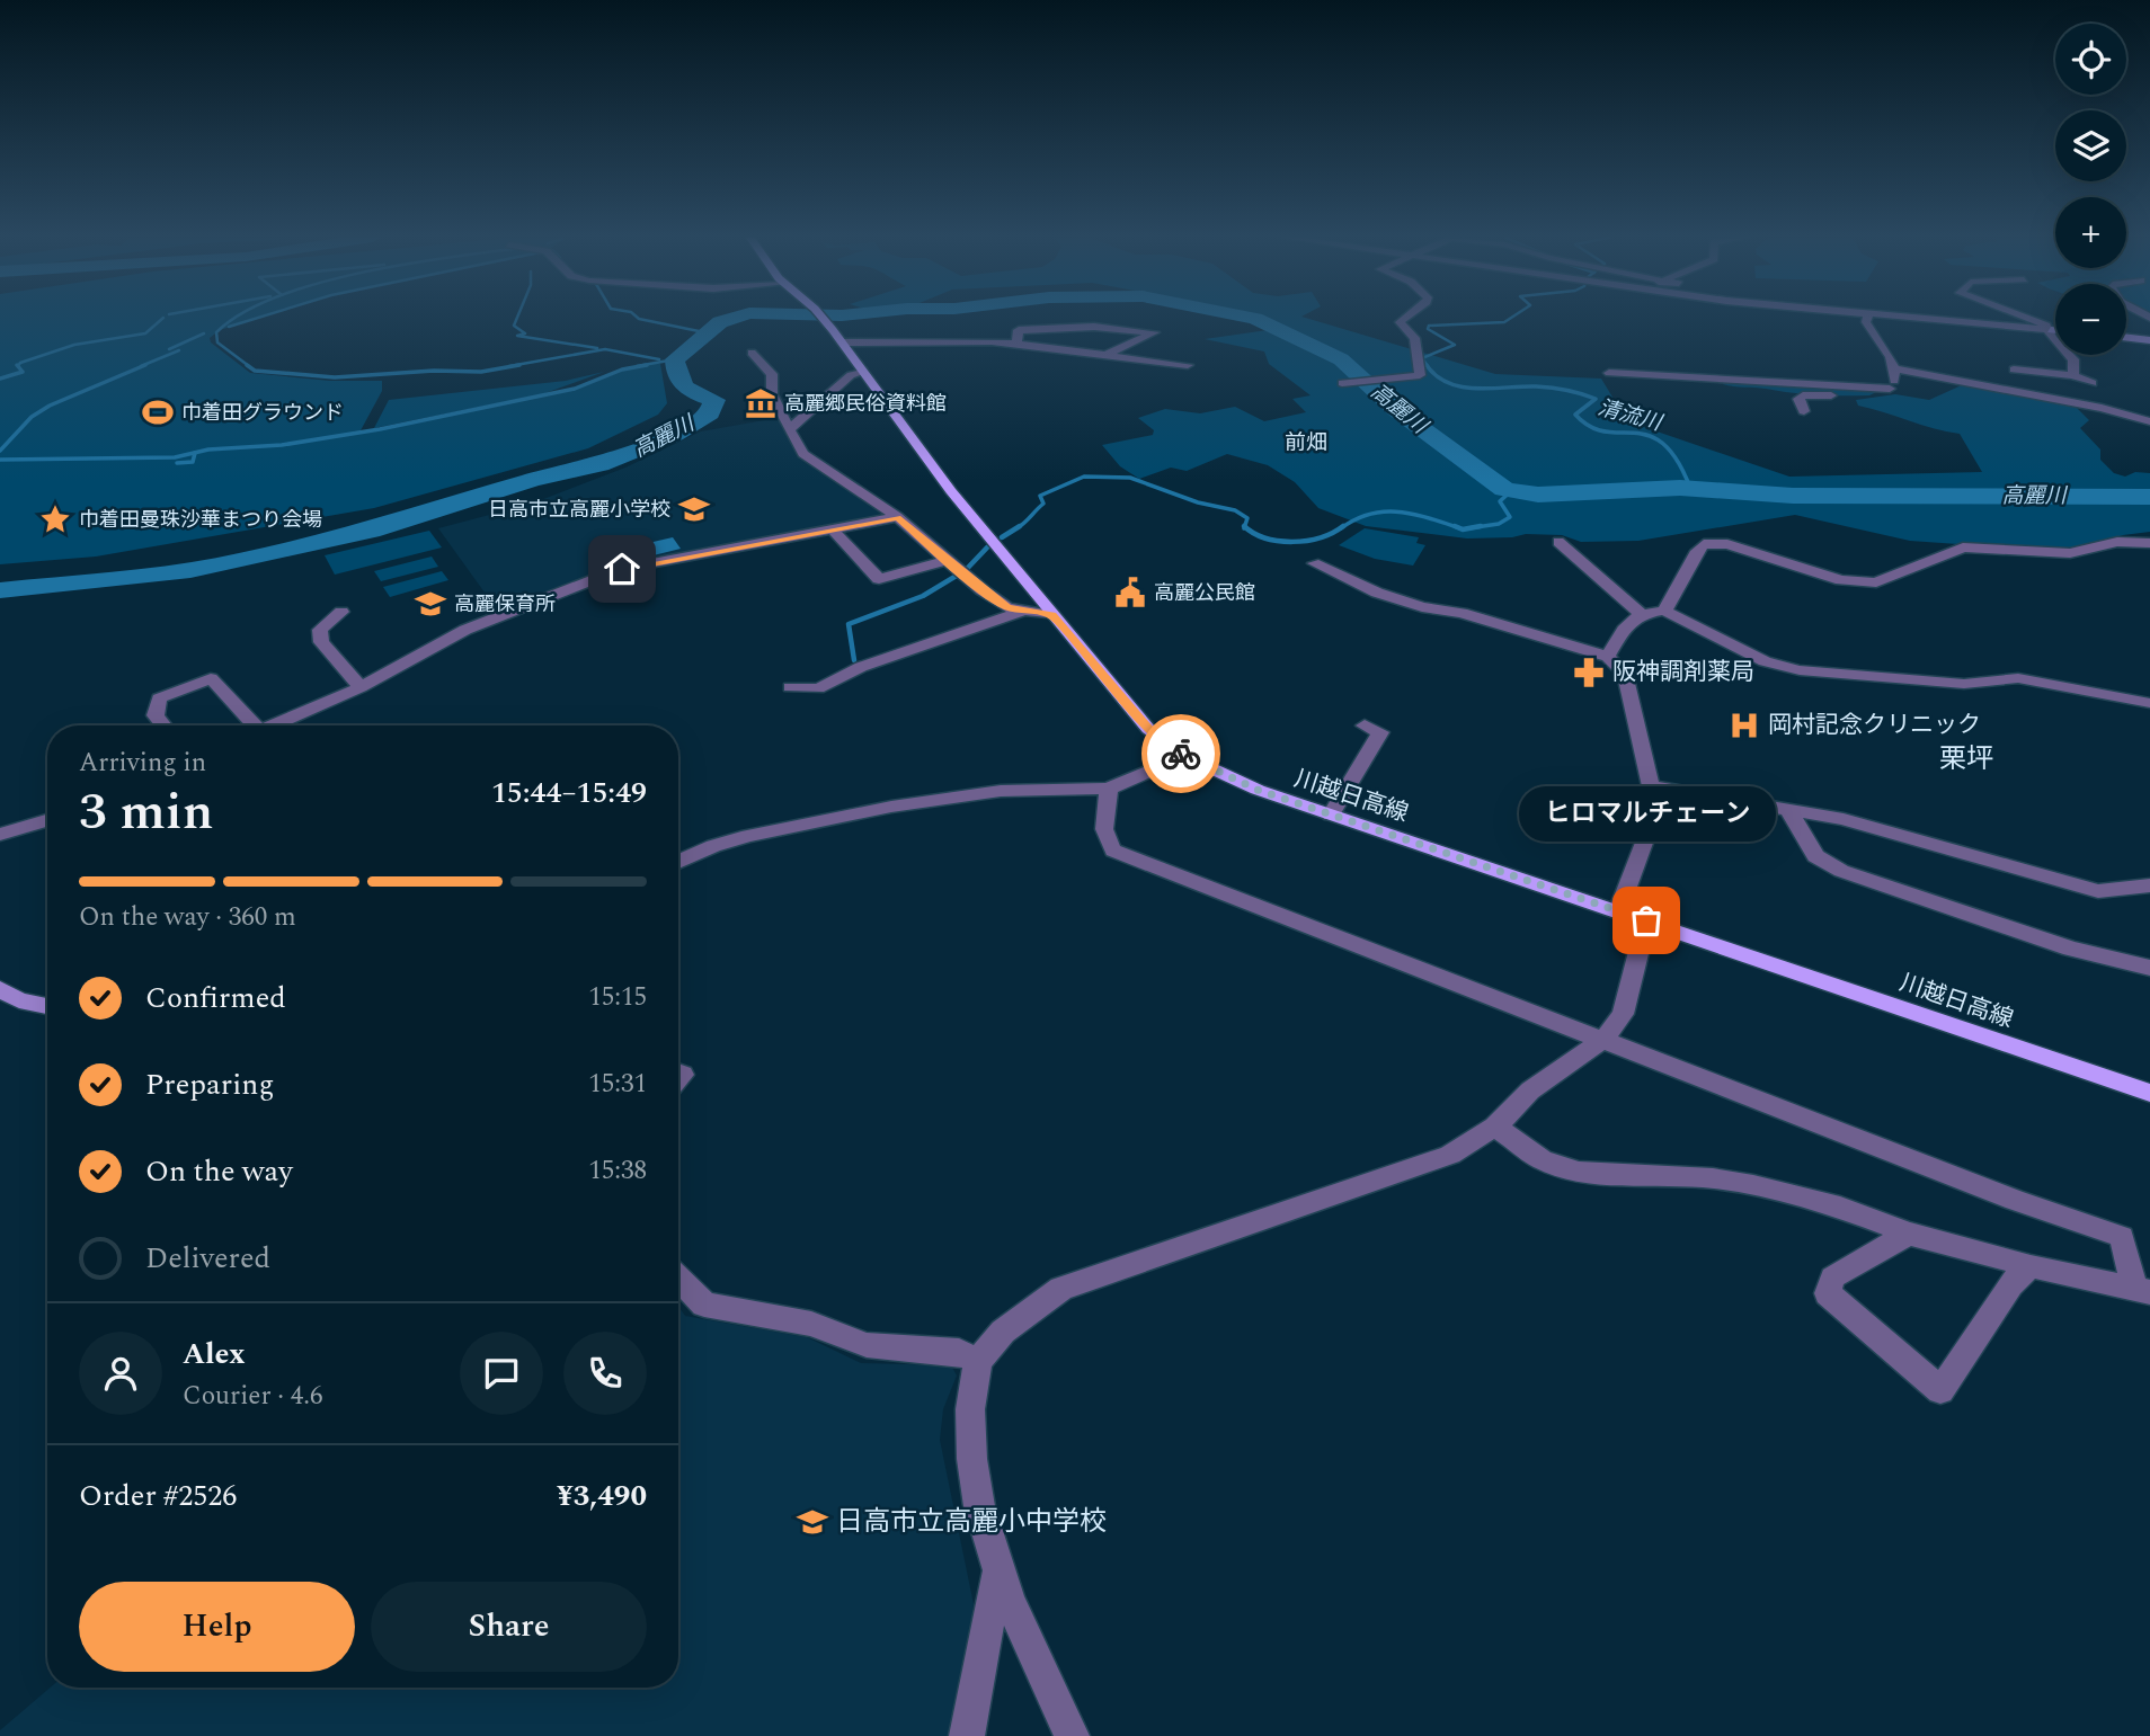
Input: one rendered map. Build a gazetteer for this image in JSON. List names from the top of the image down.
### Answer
{
  "streets": {
    "main road": ["川越日高線"]
  },
  "districts": ["前畑", "栗坪"],
  "water": ["高麗川", "清流川"],
  "places": {
    "museum": ["高麗郷民俗資料館"],
    "sports": ["巾着田グラウンド"],
    "school or university": ["日高市立高麗小学校", "高麗保育所", "日高市立高麗小中学校"],
    "place": ["巾着田曼珠沙華まつり会場"],
    "public building": ["高麗公民館"],
    "pharmacy": ["阪神調剤薬局"],
    "hospital": ["岡村記念クリニック"],
    "other": ["ヒロマルチェーン"]
  },
  "page": {
    "map_buttons": ["+", "−"],
    "heading": ["3 min", "Arriving in", "15:44–15:49"],
    "panel": [
      "Alex",
      "Courier · 4.6",
      "Order #2526",
      "¥3,490"
    ],
    "bubble": "ヒロマルチェーン",
    "bar": "On the way · 360 m",
    "list": [
      ["Confirmed", "15:15"],
      ["Preparing", "15:31"],
      ["On the way", "15:38"],
      "Delivered"
    ],
    "buttons": ["Help", "Share"]
  }
}
